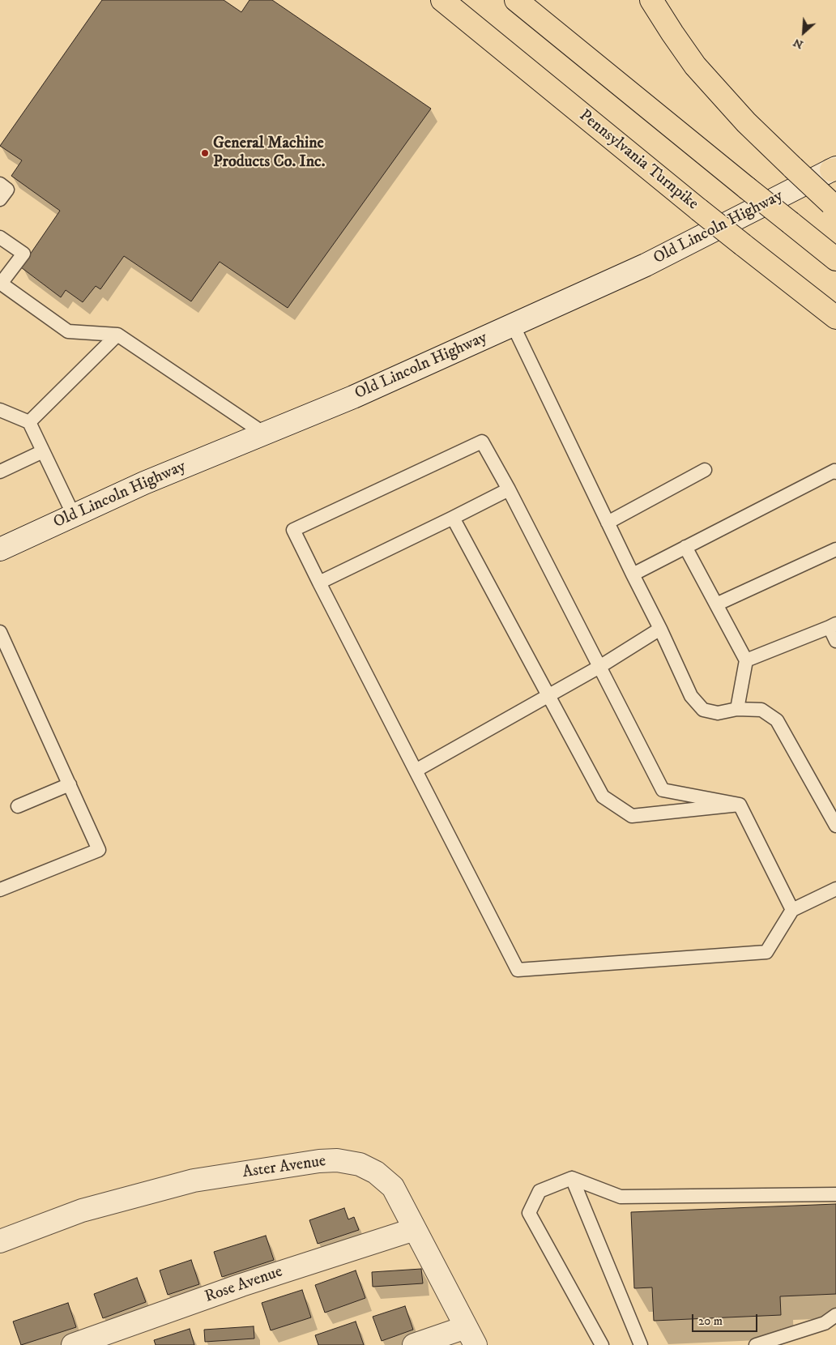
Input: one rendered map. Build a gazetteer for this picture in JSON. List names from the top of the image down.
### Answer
{
  "streets": {
    "highway": ["Pennsylvania Turnpike"],
    "street": ["Old Lincoln Highway", "Aster Avenue", "Rose Avenue"]
  },
  "crossings": [
    ["Aster Avenue", "Rose Avenue"]
  ],
  "places": ["General Machine Products Co. Inc."],
  "scale_bar": "20 m",
  "north": "bottom left"
}
